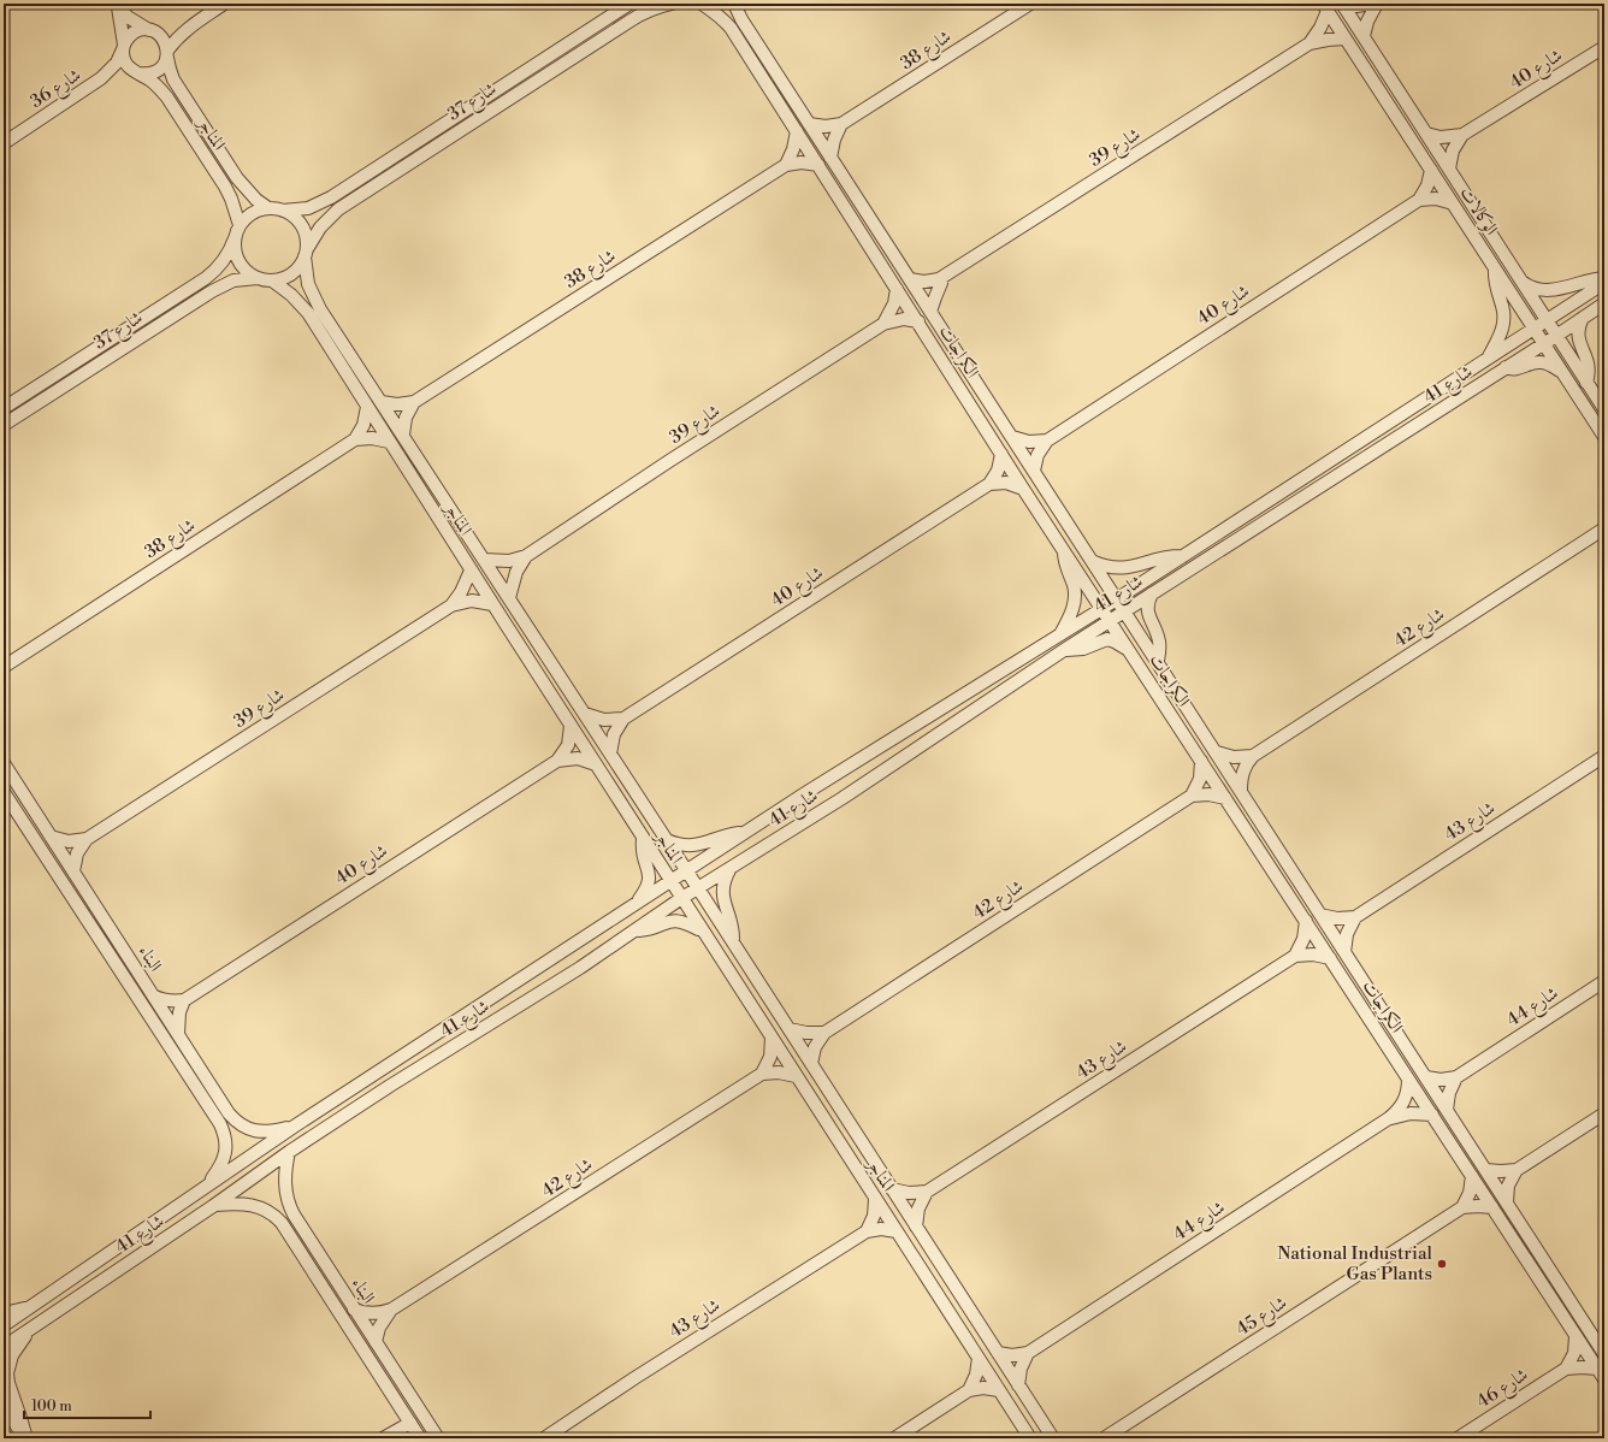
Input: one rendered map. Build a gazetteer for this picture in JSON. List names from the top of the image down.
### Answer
{
  "streets": {
    "street": [
      "شارع 38",
      "شارع 40",
      "شارع 36",
      "شارع 37",
      "المناجر",
      "شارع 39",
      "الوكالات",
      "الكراجات",
      "شارع 41",
      "شارع 42",
      "شارع 43",
      "البناء",
      "شارع 44",
      "شارع 45",
      "شارع 46"
    ]
  },
  "crossings": [
    ["شارع 38", "المناجر"],
    ["شارع 38", "الكراجات"],
    ["شارع 40", "المناجر"],
    ["شارع 40", "الوكالات"],
    ["شارع 40", "الكراجات"],
    ["شارع 36", "المناجر"],
    ["شارع 37", "المناجر"],
    ["المناجر", "شارع 39"],
    ["المناجر", "شارع 41"],
    ["المناجر", "شارع 42"],
    ["المناجر", "شارع 43"],
    ["شارع 39", "الوكالات"],
    ["شارع 39", "الكراجات"],
    ["شارع 39", "البناء"],
    ["الوكالات", "شارع 41"],
    ["الكراجات", "شارع 41"],
    ["الكراجات", "شارع 42"],
    ["الكراجات", "شارع 44"],
    ["الكراجات", "شارع 45"],
    ["شارع 41", "البناء"],
    ["شارع 42", "البناء"]
  ],
  "places": ["National Industrial Gas Plants"],
  "scale_bar": "100 m"
}
